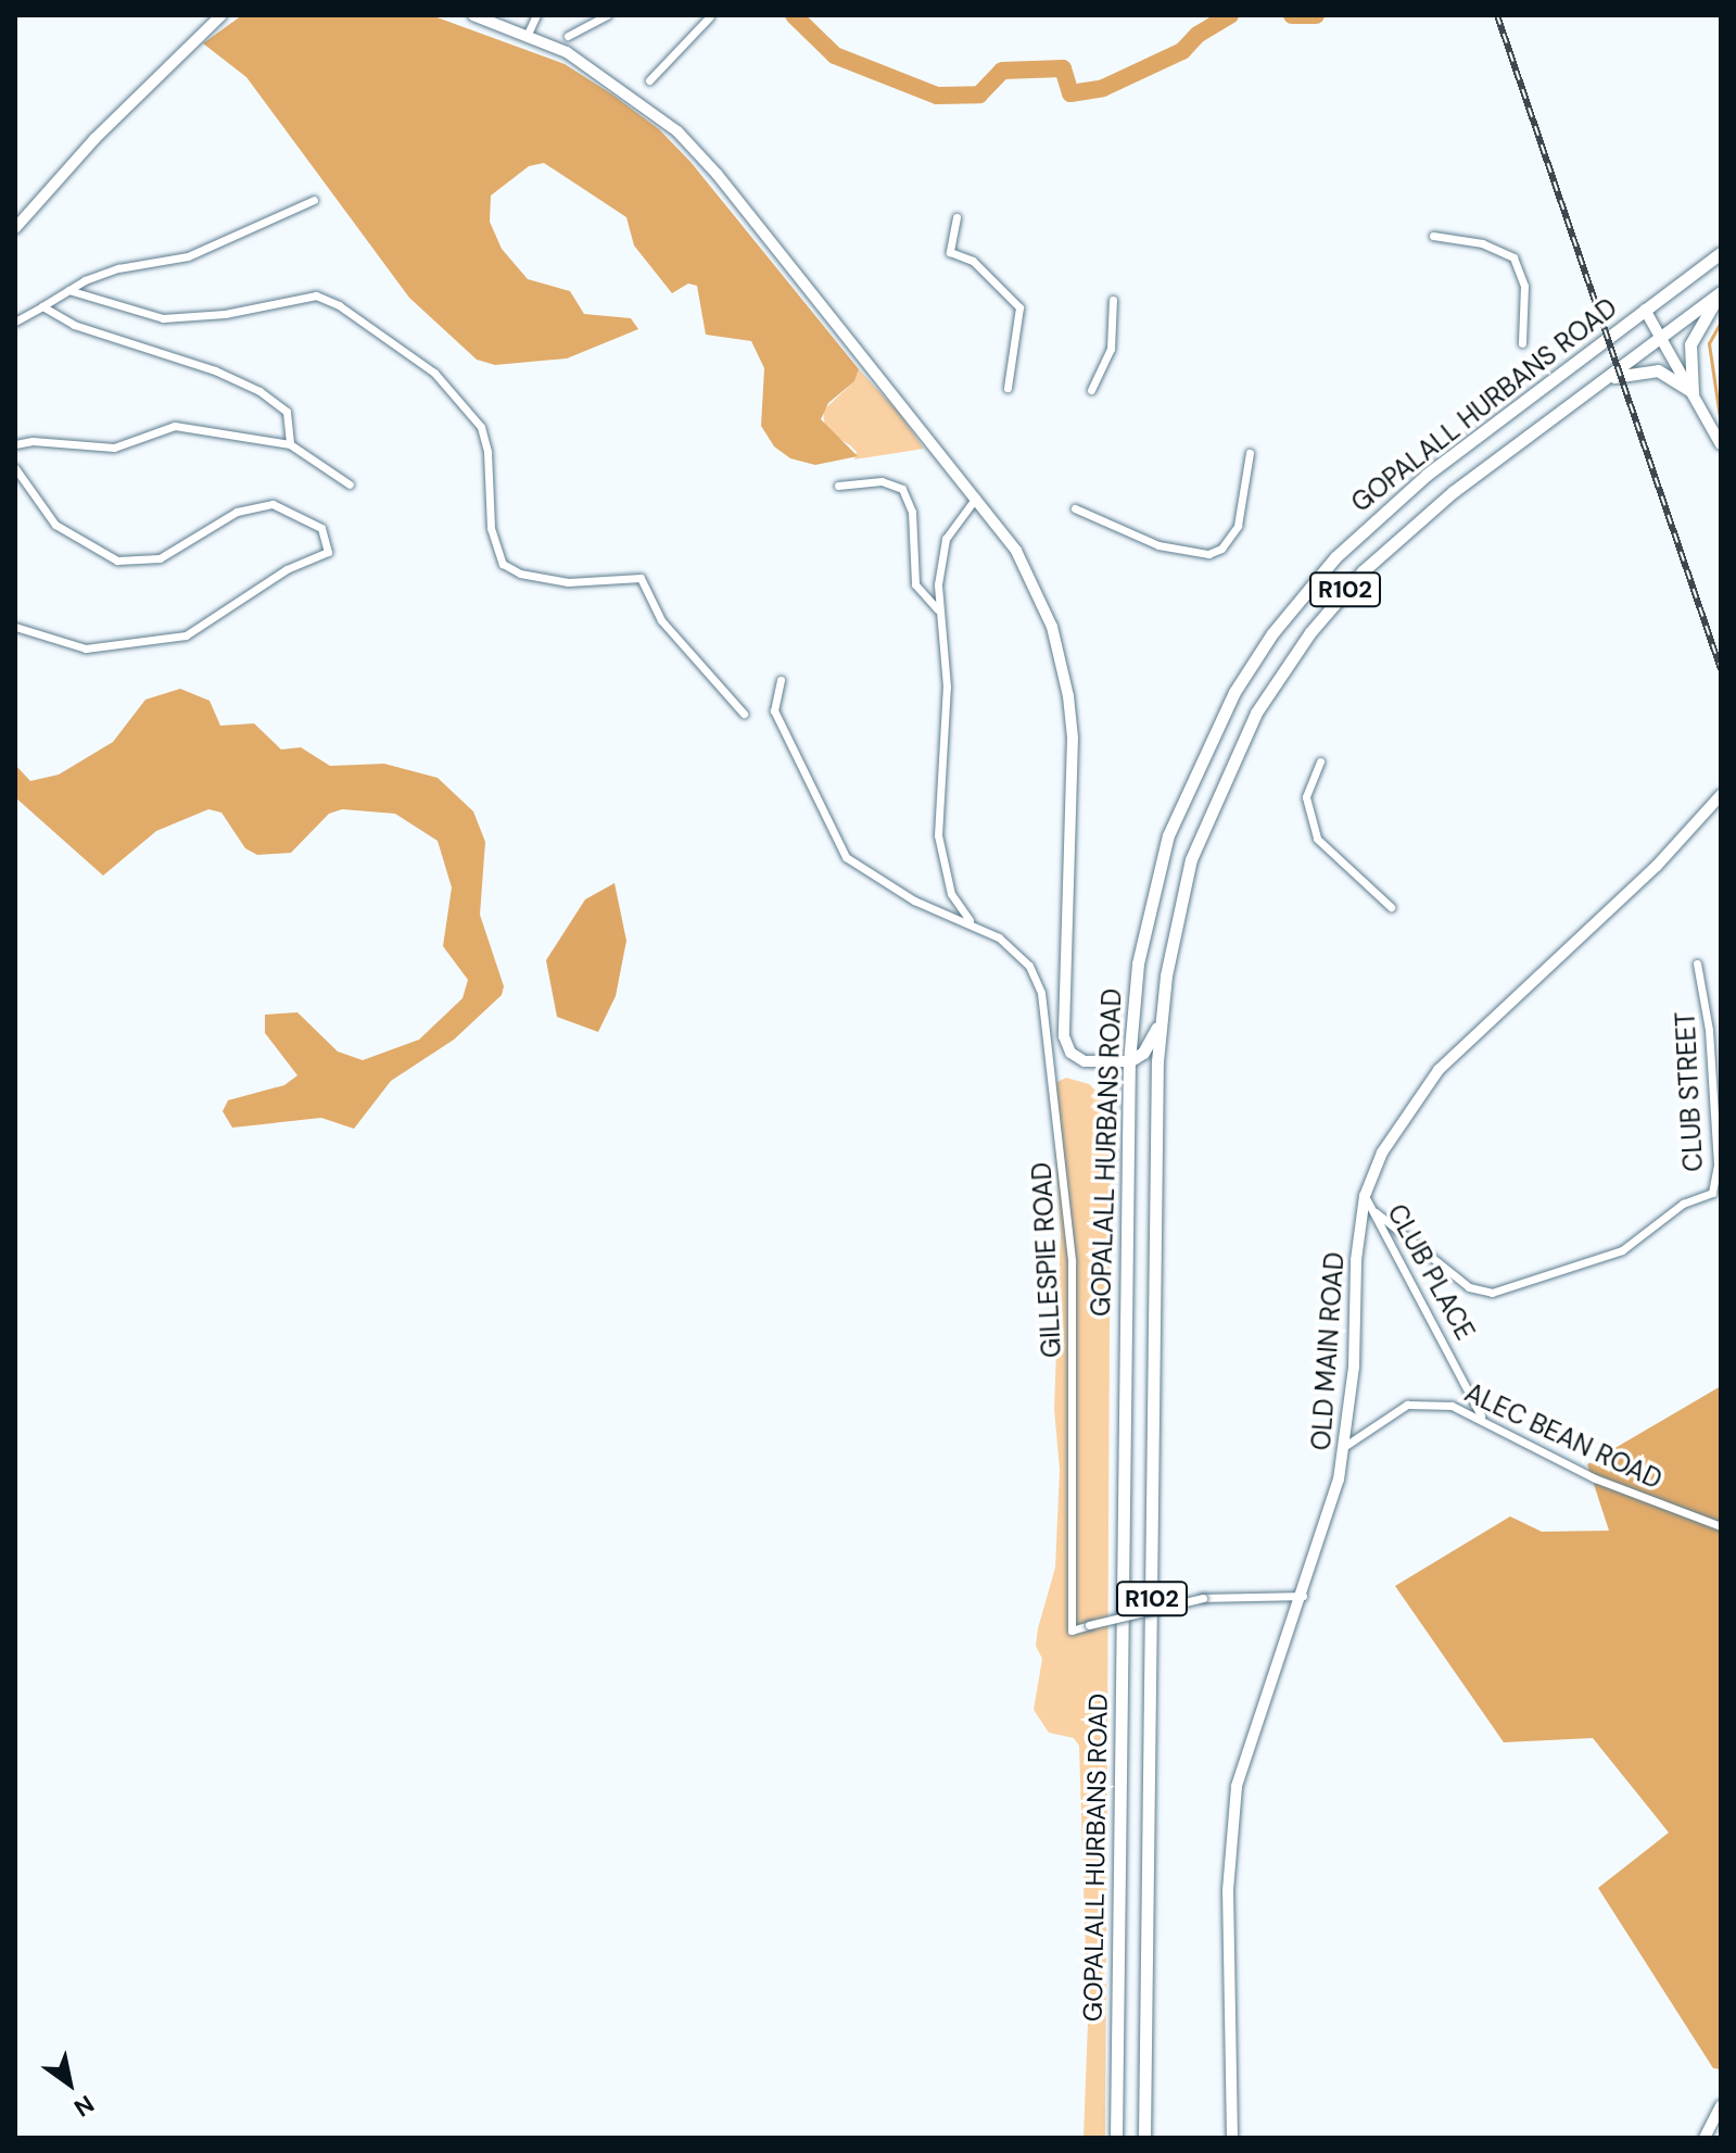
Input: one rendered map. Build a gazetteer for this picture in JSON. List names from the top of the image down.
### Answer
{
  "streets": {
    "main road": ["GOPALALL HURBANS ROAD", "R102"],
    "street": [
      "CLUB STREET",
      "GILLESPIE ROAD",
      "CLUB PLACE",
      "OLD MAIN ROAD",
      "ALEC BEAN ROAD"
    ]
  },
  "crossings": [
    ["CLUB STREET", "CLUB PLACE"],
    ["GILLESPIE ROAD", "OLD MAIN ROAD"],
    ["CLUB PLACE", "OLD MAIN ROAD"],
    ["CLUB PLACE", "ALEC BEAN ROAD"],
    ["OLD MAIN ROAD", "ALEC BEAN ROAD"]
  ],
  "north": "bottom right"
}
